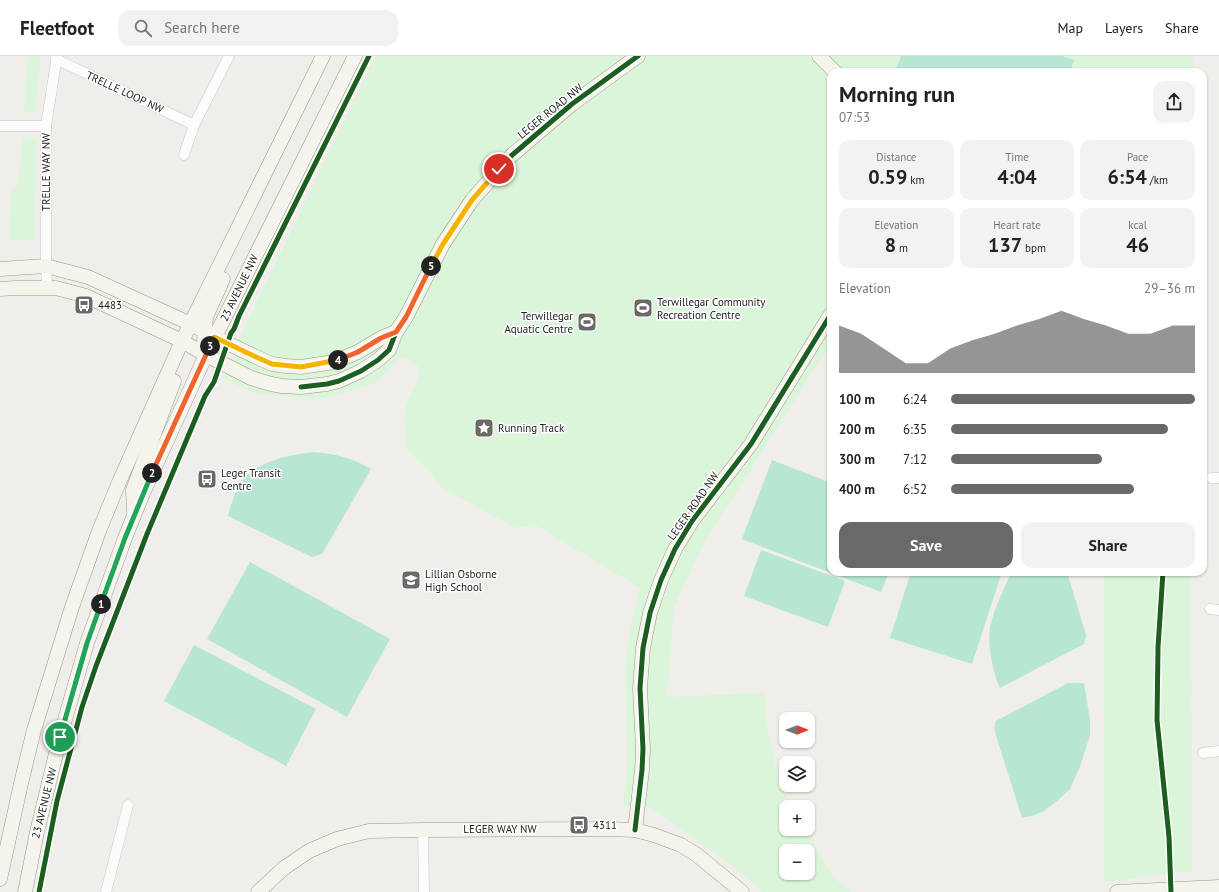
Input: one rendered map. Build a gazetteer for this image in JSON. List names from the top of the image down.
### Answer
{
  "streets": {
    "street": [
      "TRELLE LOOP NW",
      "LEGER ROAD NW",
      "TRELLE WAY NW",
      "23 AVENUE NW",
      "LEGER WAY NW"
    ]
  },
  "crossings": [
    ["TRELLE LOOP NW", "TRELLE WAY NW"],
    ["LEGER ROAD NW", "TRELLE WAY NW"],
    ["LEGER ROAD NW", "23 AVENUE NW"],
    ["LEGER ROAD NW", "LEGER WAY NW"]
  ],
  "places": {
    "bus stop": ["4483", "Leger Transit Centre", "4311"],
    "sports": ["Terwillegar Community Recreation Centre", "Terwillegar Aquatic Centre"],
    "place": ["Running Track"],
    "school or university": ["Lillian Osborne High School"]
  },
  "north": "right",
  "page": {
    "header": "Fleetfoot",
    "search": "Search here",
    "nav": ["Map", "Layers", "Share"],
    "heading": ["Morning run", "07:53"],
    "stats": [
      ["Distance", "0.59 km"],
      ["Time", "4:04"],
      ["Pace", "6:54 /km"],
      ["Elevation", "8 m"],
      ["Heart rate", "137 bpm"],
      ["kcal", "46"]
    ],
    "pins": [
      "5",
      "3",
      "4",
      "2",
      "1"
    ],
    "chart": ["Elevation", "29–36 m"],
    "list": [
      {
        "name": "100 m",
        "note": "6:24"
      },
      {
        "name": "200 m",
        "note": "6:35"
      },
      {
        "name": "300 m",
        "note": "7:12"
      },
      {
        "name": "400 m",
        "note": "6:52"
      }
    ],
    "buttons": ["Save", "Share"],
    "map_buttons": ["+", "−"]
  }
}
